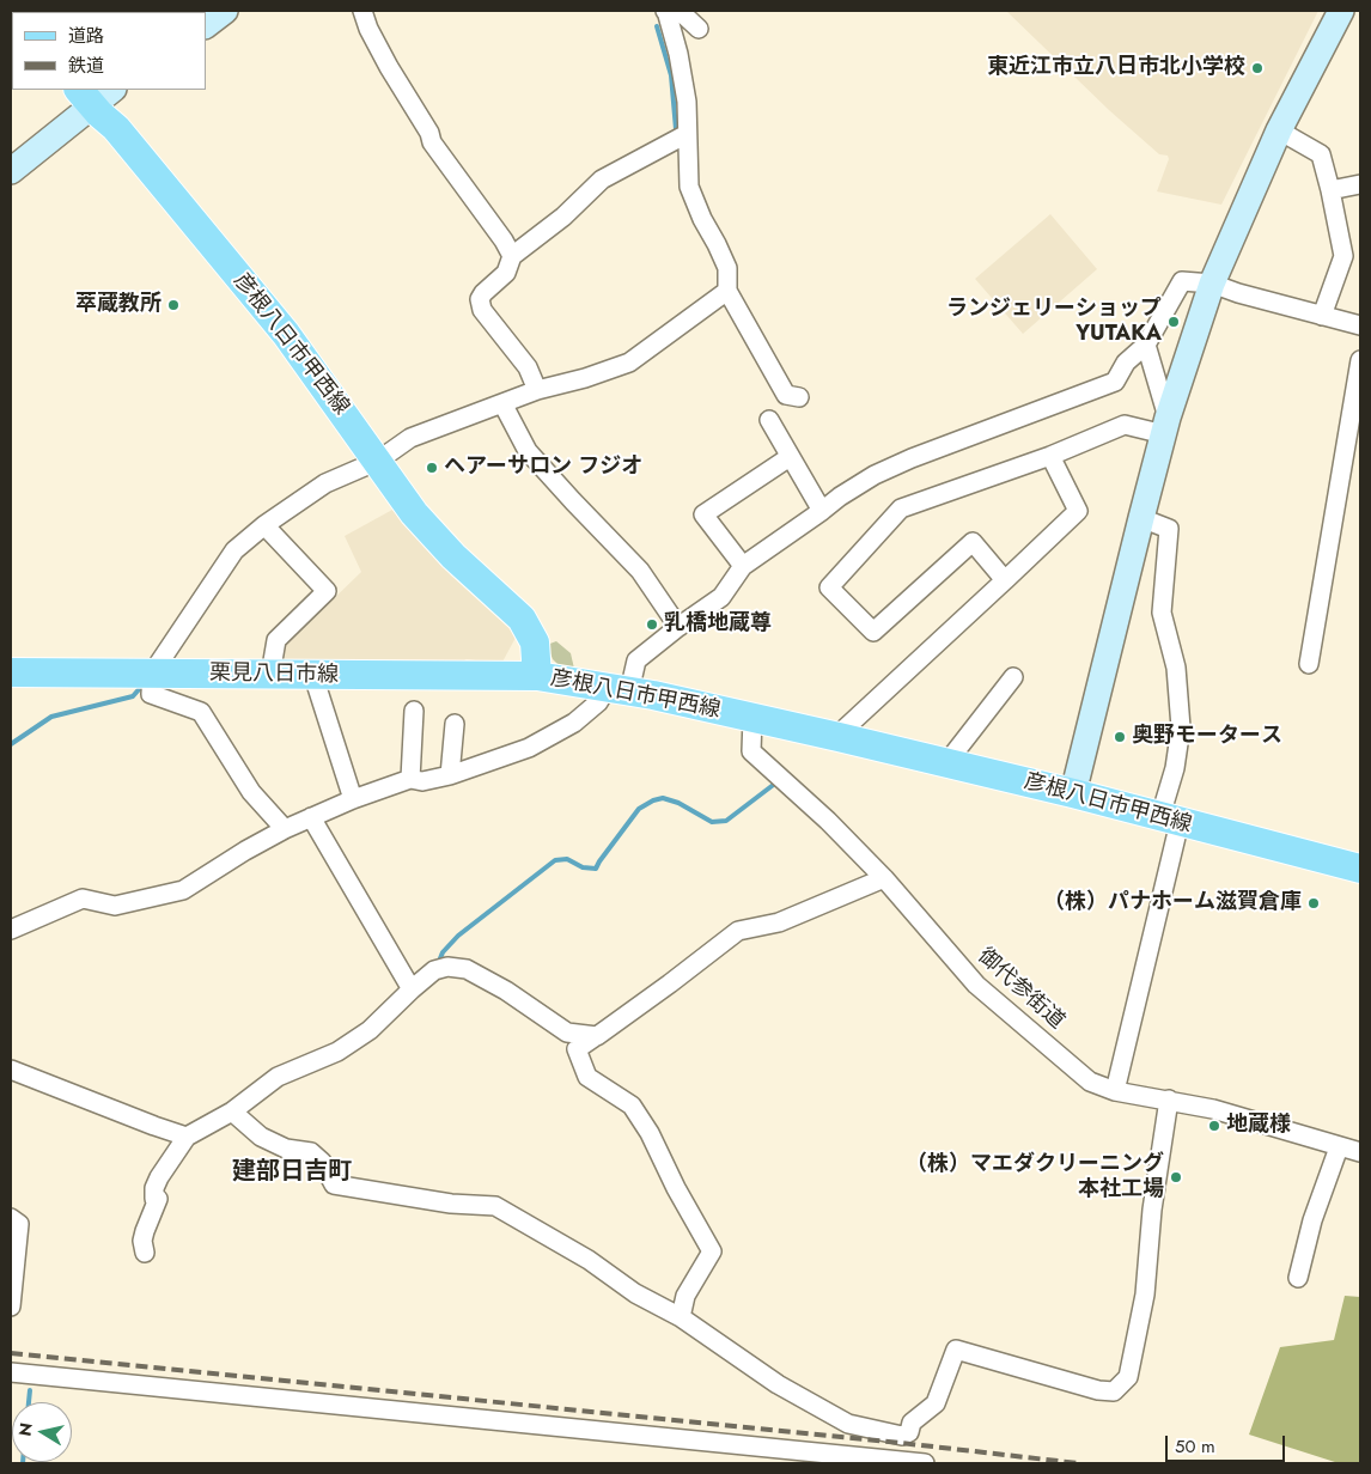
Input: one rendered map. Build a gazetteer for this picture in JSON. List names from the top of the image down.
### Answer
{
  "streets": {
    "main road": ["彦根八日市甲西線", "栗見八日市線"],
    "street": ["御代参街道"]
  },
  "crossings": [
    ["彦根八日市甲西線", "栗見八日市線"],
    ["彦根八日市甲西線", "御代参街道"]
  ],
  "districts": ["建部日吉町"],
  "places": [
    "東近江市立八日市北小学校",
    "萃蔵教所",
    "ランジェリーショップ YUTAKA",
    "ヘアーサロン フジオ",
    "乳橋地蔵尊",
    "奥野モータース",
    "（株）パナホーム滋賀倉庫",
    "地蔵様",
    "（株）マエダクリーニング 本社工場"
  ],
  "legend": ["道路", "鉄道"],
  "scale_bar": "50 m",
  "north": "left"
}
